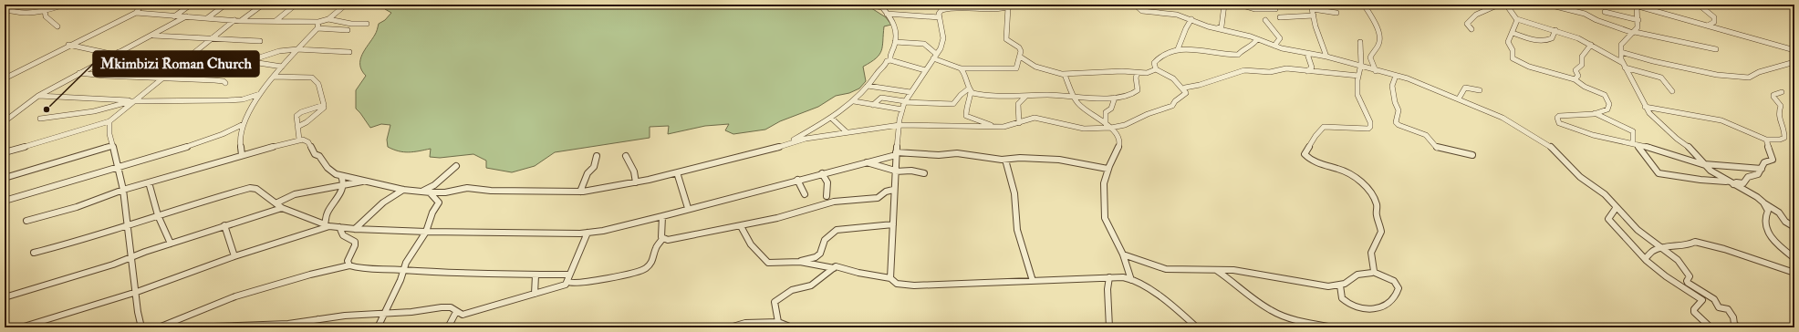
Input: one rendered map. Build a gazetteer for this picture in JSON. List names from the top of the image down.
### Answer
{
  "places": ["Mkimbizi Roman Church"]
}
